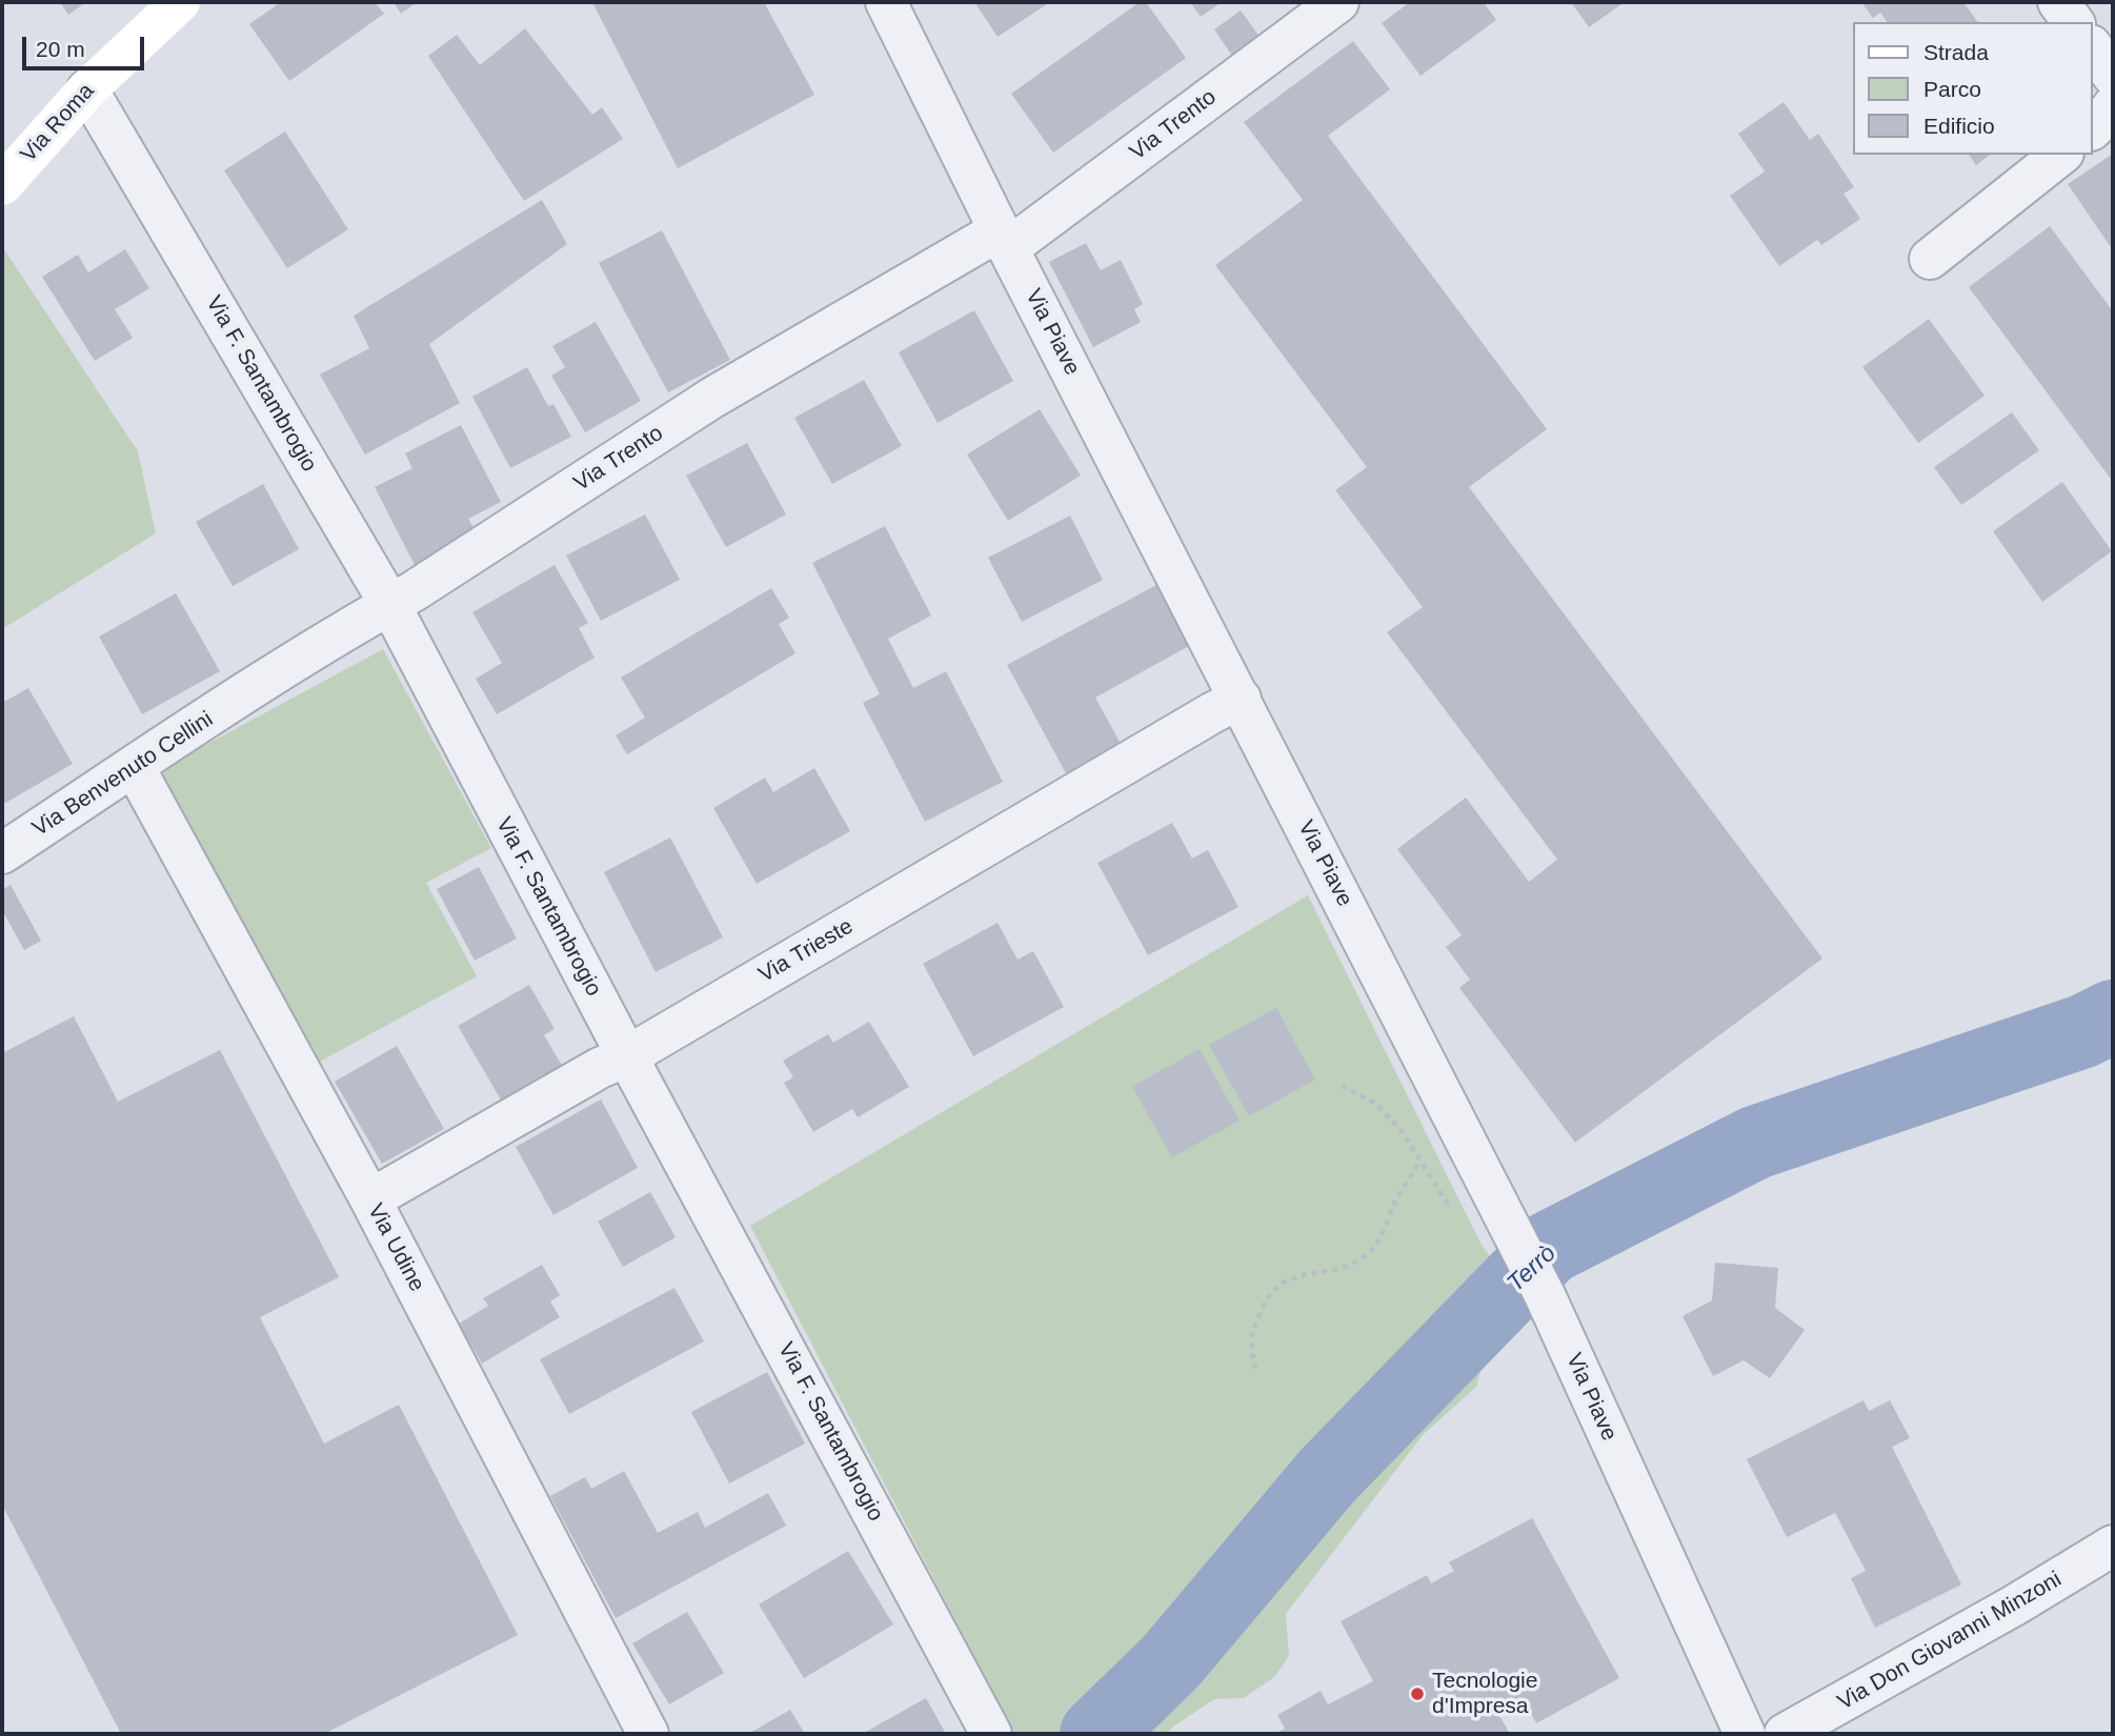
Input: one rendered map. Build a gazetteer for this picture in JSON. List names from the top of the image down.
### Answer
{
  "streets": {
    "street": [
      "Via Roma",
      "Via Trento",
      "Via Piave",
      "Via F. Santambrogio",
      "Via Benvenuto Cellini",
      "Via Trieste",
      "Via Udine",
      "Via Don Giovanni Minzoni"
    ]
  },
  "crossings": [
    ["Via Roma", "Via F. Santambrogio"],
    ["Via Trento", "Via Piave"],
    ["Via Trento", "Via F. Santambrogio"],
    ["Via Trento", "Via Benvenuto Cellini"],
    ["Via Piave", "Via Trieste"],
    ["Via F. Santambrogio", "Via Trieste"],
    ["Via Benvenuto Cellini", "Via Udine"],
    ["Via Trieste", "Via Udine"]
  ],
  "water": ["Terrò"],
  "places": ["Tecnologie d'Impresa"],
  "legend": ["Strada", "Parco", "Edificio"],
  "scale_bar": "20 m"
}
